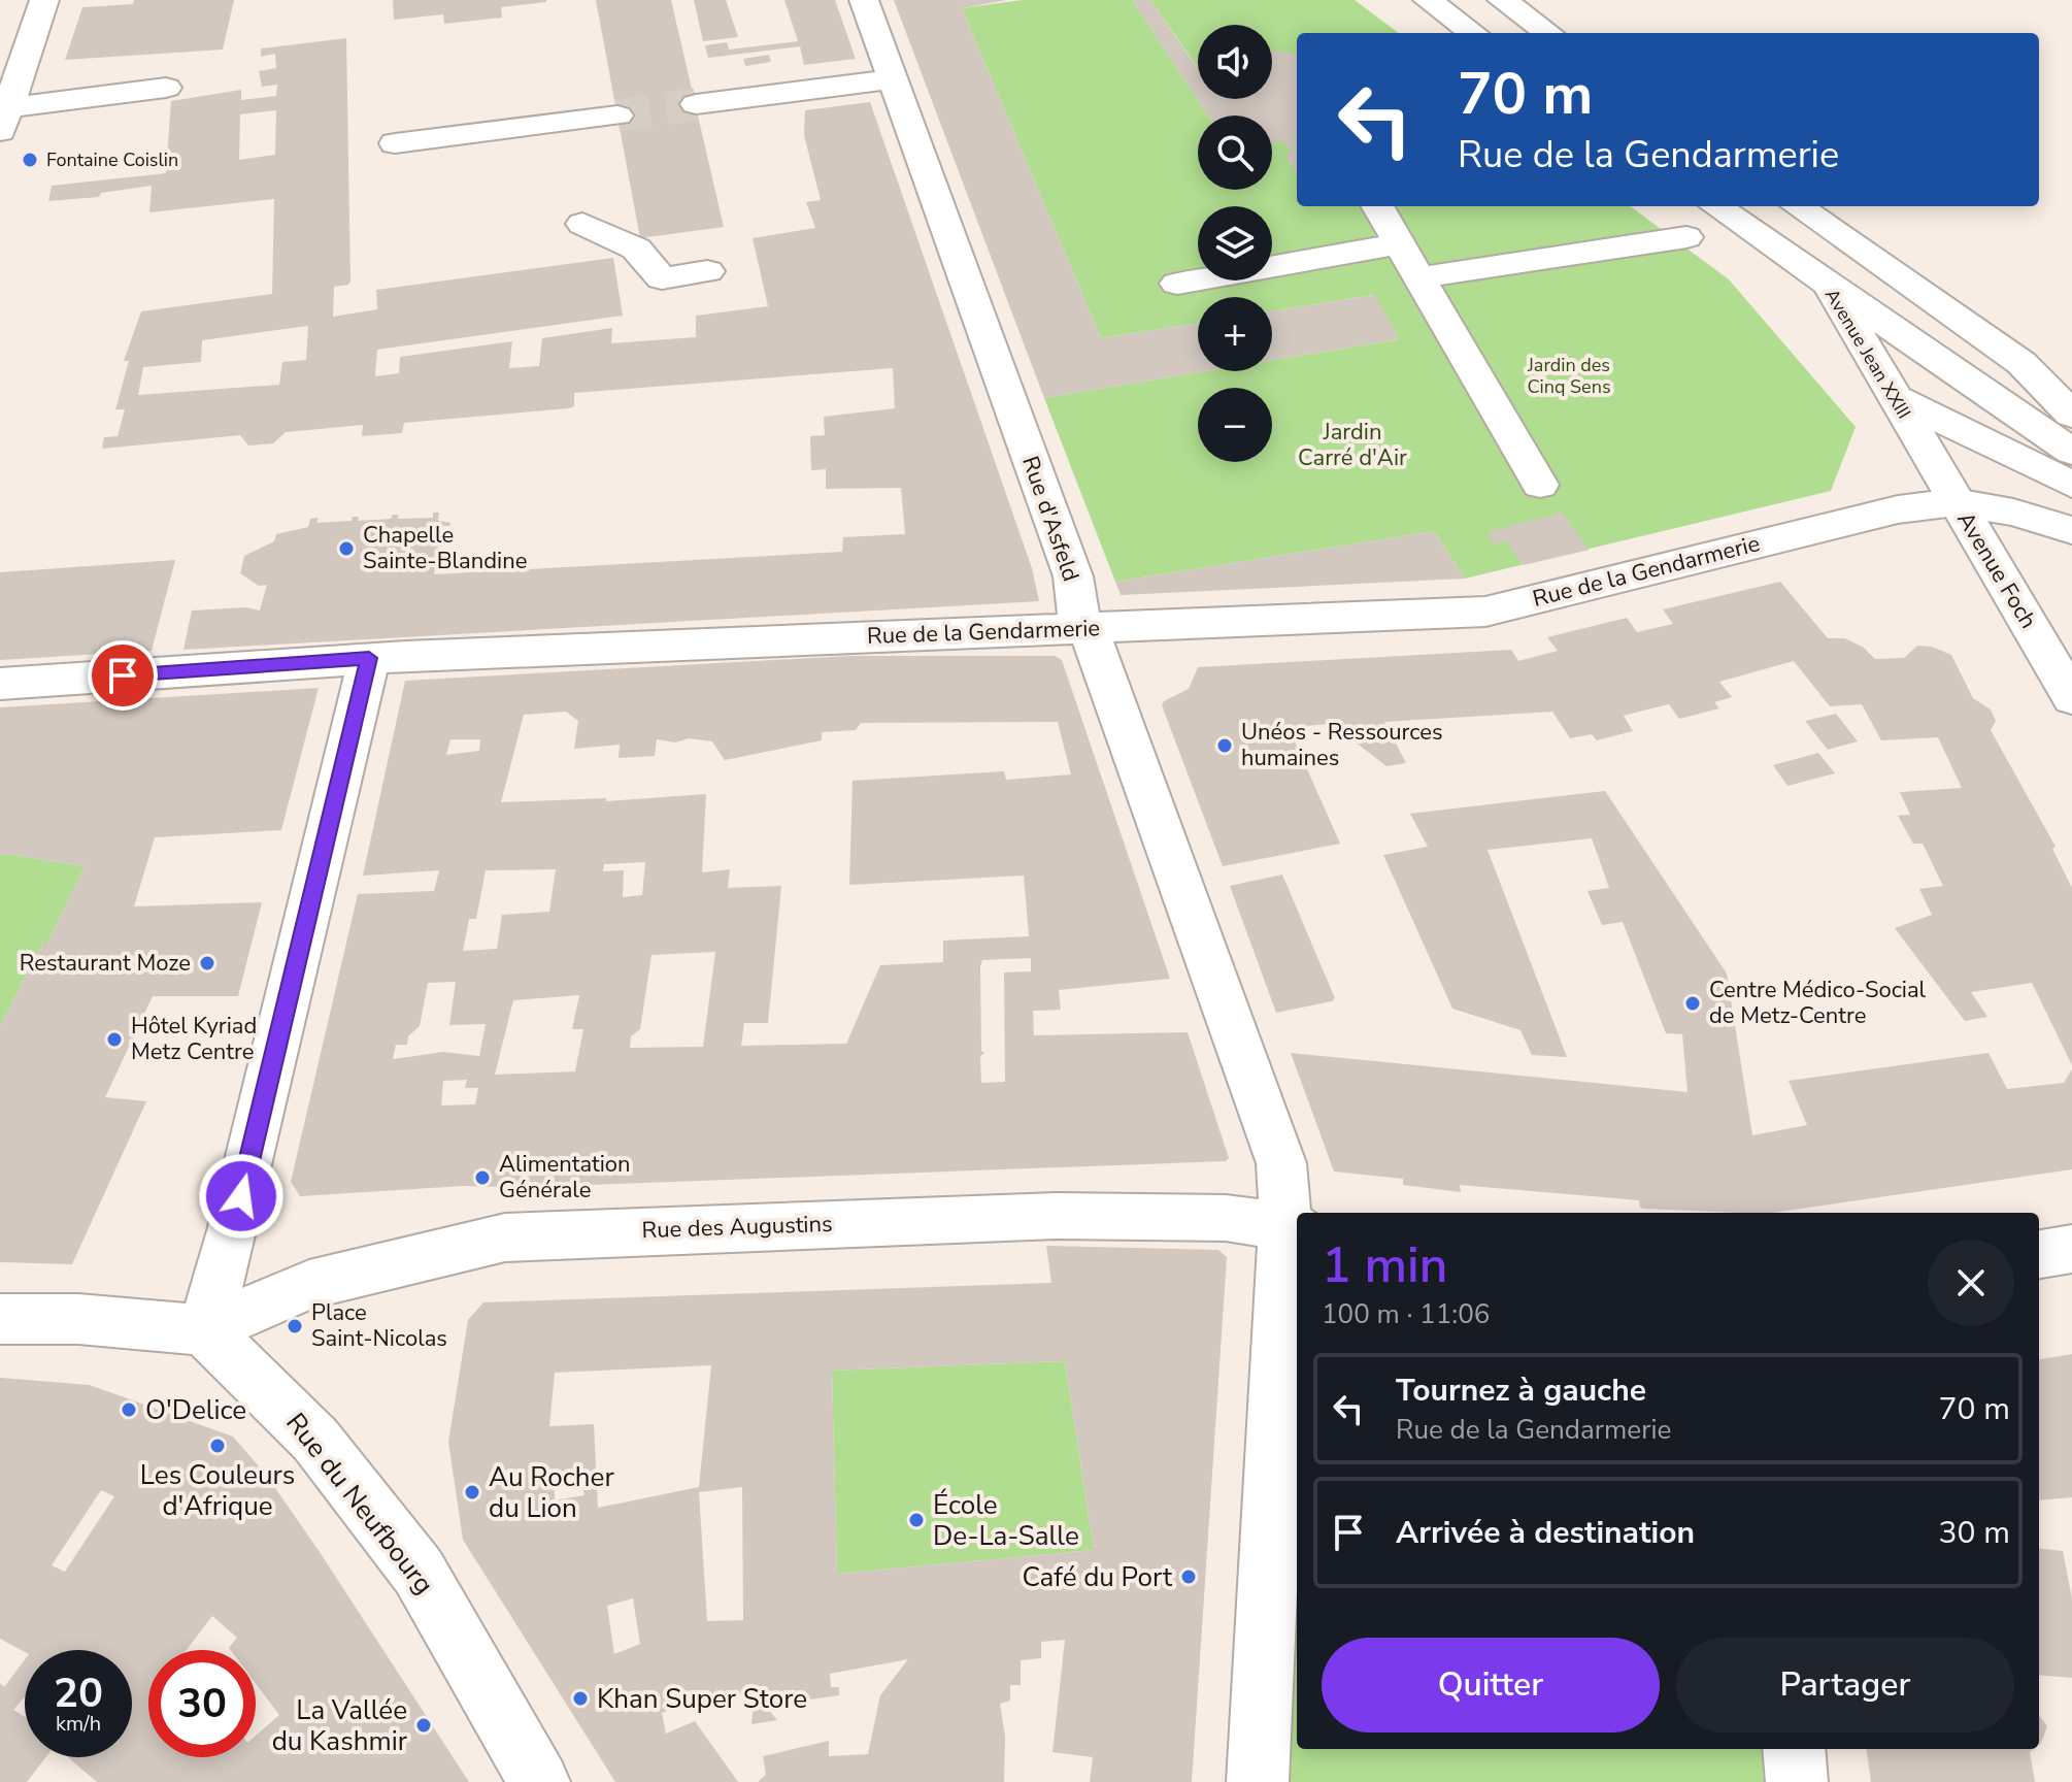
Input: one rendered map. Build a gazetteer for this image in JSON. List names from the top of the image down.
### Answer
{
  "streets": {
    "street": [
      "Avenue Jean XXIII",
      "Rue d'Asfeld",
      "Avenue Foch",
      "Rue de la Gendarmerie",
      "Rue des Augustins",
      "Rue du Neufbourg"
    ]
  },
  "crossings": [
    ["Avenue Jean XXIII", "Avenue Foch"],
    ["Avenue Jean XXIII", "Rue de la Gendarmerie"],
    ["Rue d'Asfeld", "Rue de la Gendarmerie"],
    ["Rue d'Asfeld", "Rue des Augustins"],
    ["Avenue Foch", "Rue de la Gendarmerie"],
    ["Rue des Augustins", "Rue du Neufbourg"]
  ],
  "parks": ["Jardin des Cinq Sens", "Jardin Carré d'Air"],
  "places": [
    "Fontaine Coislin",
    "Chapelle Sainte-Blandine",
    "Unéos - Ressources humaines",
    "Restaurant Moze",
    "Centre Médico-Social de Metz-Centre",
    "Hôtel Kyriad Metz Centre",
    "Alimentation Générale",
    "Place Saint-Nicolas",
    "O'Delice",
    "Les Couleurs d'Afrique",
    "Au Rocher du Lion",
    "École De-La-Salle",
    "Café du Port",
    "Khan Super Store",
    "La Vallée du Kashmir"
  ],
  "page": {
    "map_buttons": ["+", "−"],
    "turn": ["70 m", "Rue de la Gendarmerie"],
    "heading": ["1 min", "100 m · 11:06"],
    "list": [
      {
        "name": "Tournez à gauche",
        "note": "Rue de la Gendarmerie",
        "value": "70 m"
      },
      {
        "name": "Arrivée à destination",
        "value": "30 m"
      }
    ],
    "buttons": ["Quitter", "Partager"],
    "speed": "20 km/h",
    "limit": "30"
  }
}
